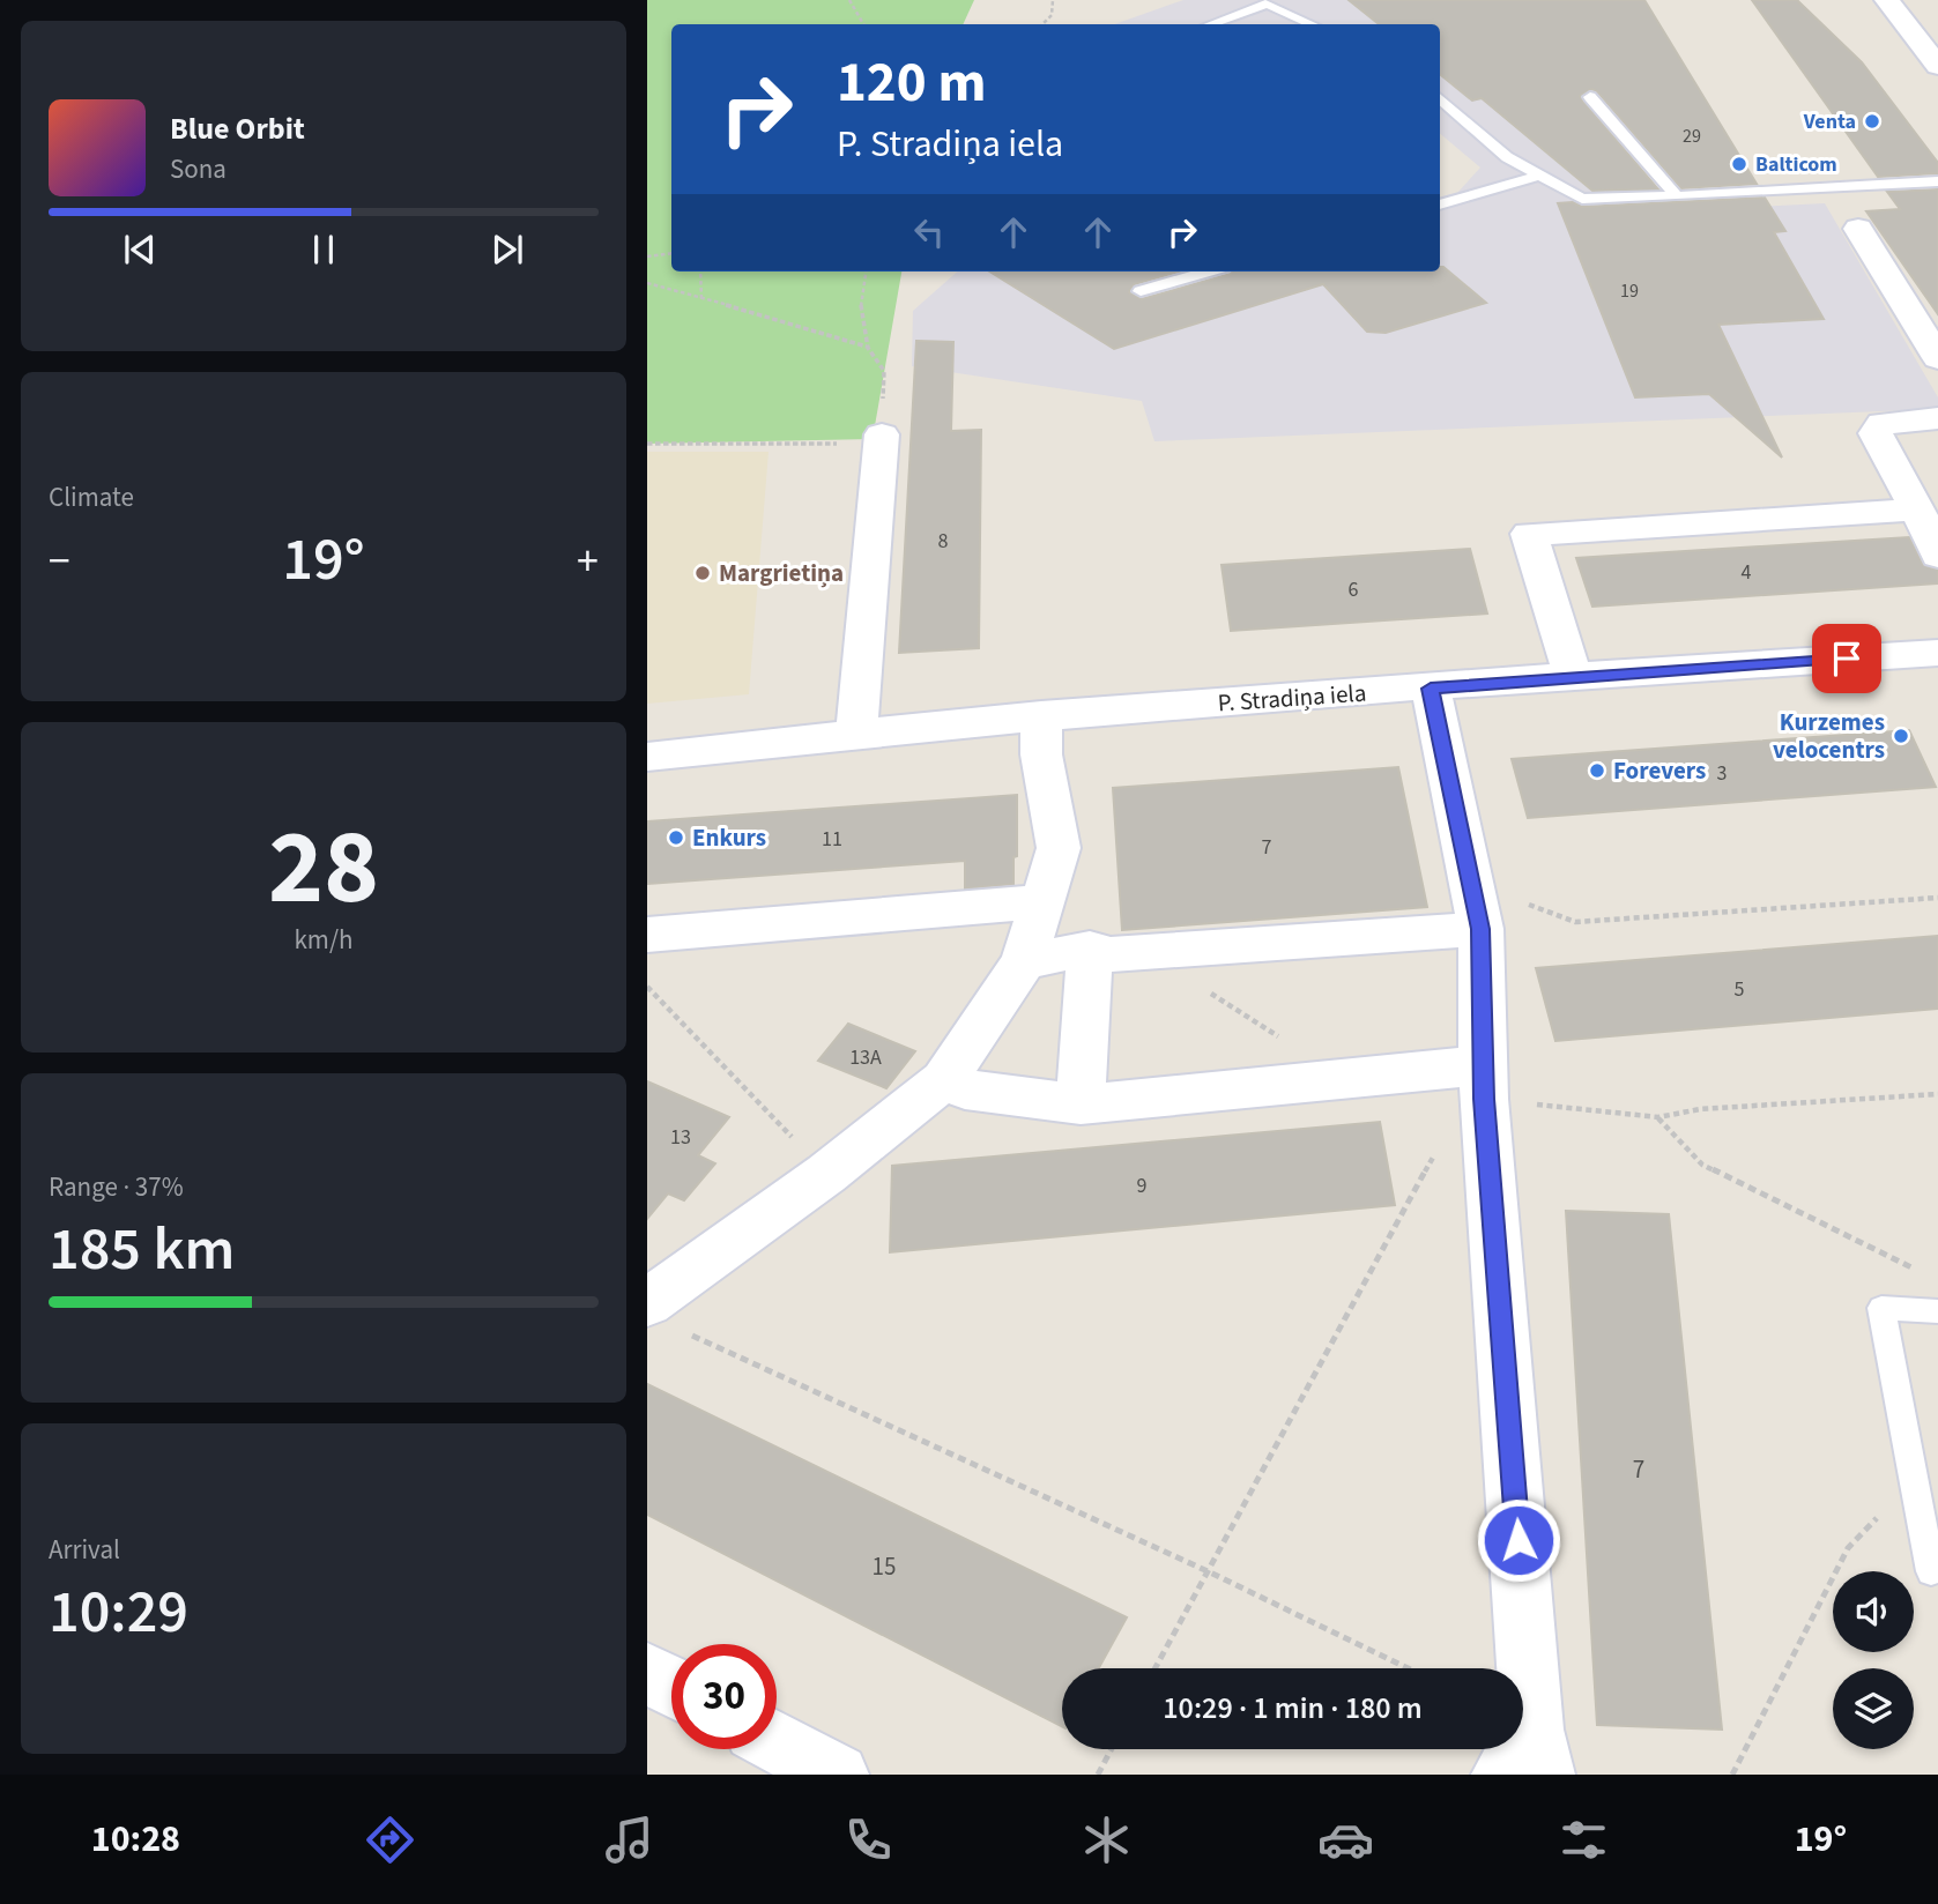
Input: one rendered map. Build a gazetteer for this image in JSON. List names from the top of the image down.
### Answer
{
  "streets": {
    "street": ["P. Stradiņa iela"]
  },
  "places": [
    "Venta",
    "Balticom",
    "Margrietiņa",
    "Kurzemes velocentrs",
    "Forevers",
    "Enkurs"
  ],
  "house_numbers": [
    "29",
    "19",
    "8",
    "4",
    "6",
    "3",
    "11",
    "7",
    "5",
    "13A",
    "13",
    "9",
    "7",
    "15"
  ],
  "page": {
    "turn": ["120 m", "P. Stradiņa iela"],
    "song": ["Blue Orbit", "Sona"],
    "tile": [
      "Climate",
      ["28", "km/h"],
      ["Range · 37%", "185 km"],
      ["Arrival", "10:29"]
    ],
    "heat": ["−", "19°", "+"],
    "limit": "30",
    "trip": "10:29 · 1 min · 180 m",
    "tabs": ["10:28", "19°"]
  }
}
